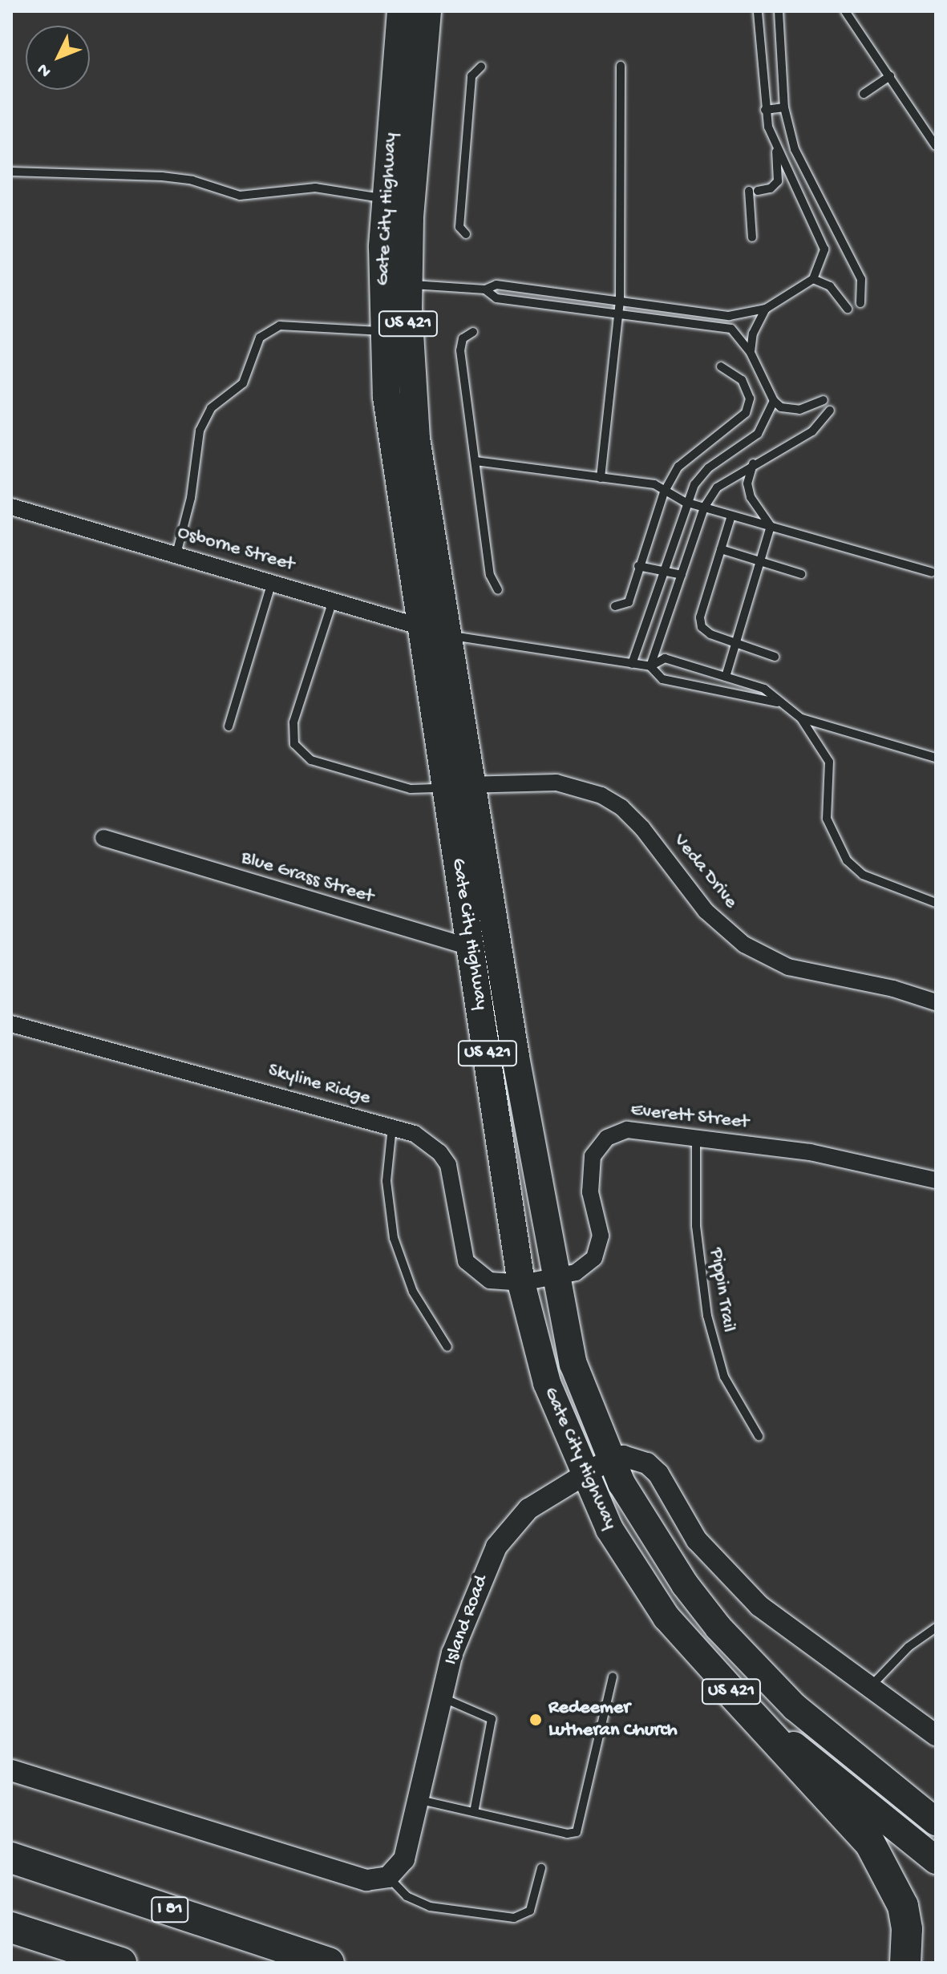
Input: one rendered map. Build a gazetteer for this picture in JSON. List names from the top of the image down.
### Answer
{
  "streets": {
    "highway": ["I 81"],
    "main road": ["Gate City Highway", "US 421"],
    "street": [
      "Osborne Street",
      "Veda Drive",
      "Blue Grass Street",
      "Skyline Ridge",
      "Everett Street",
      "Island Road"
    ],
    "lane": ["Pippin Trail"]
  },
  "crossings": [
    ["Gate City Highway", "Osborne Street"],
    ["Gate City Highway", "Veda Drive"],
    ["Gate City Highway", "Blue Grass Street"],
    ["Gate City Highway", "Skyline Ridge"],
    ["Gate City Highway", "Everett Street"],
    ["Gate City Highway", "Island Road"],
    ["Skyline Ridge", "Everett Street"],
    ["Everett Street", "Pippin Trail"]
  ],
  "places": ["Redeemer Lutheran Church"],
  "north": "bottom left"
}
